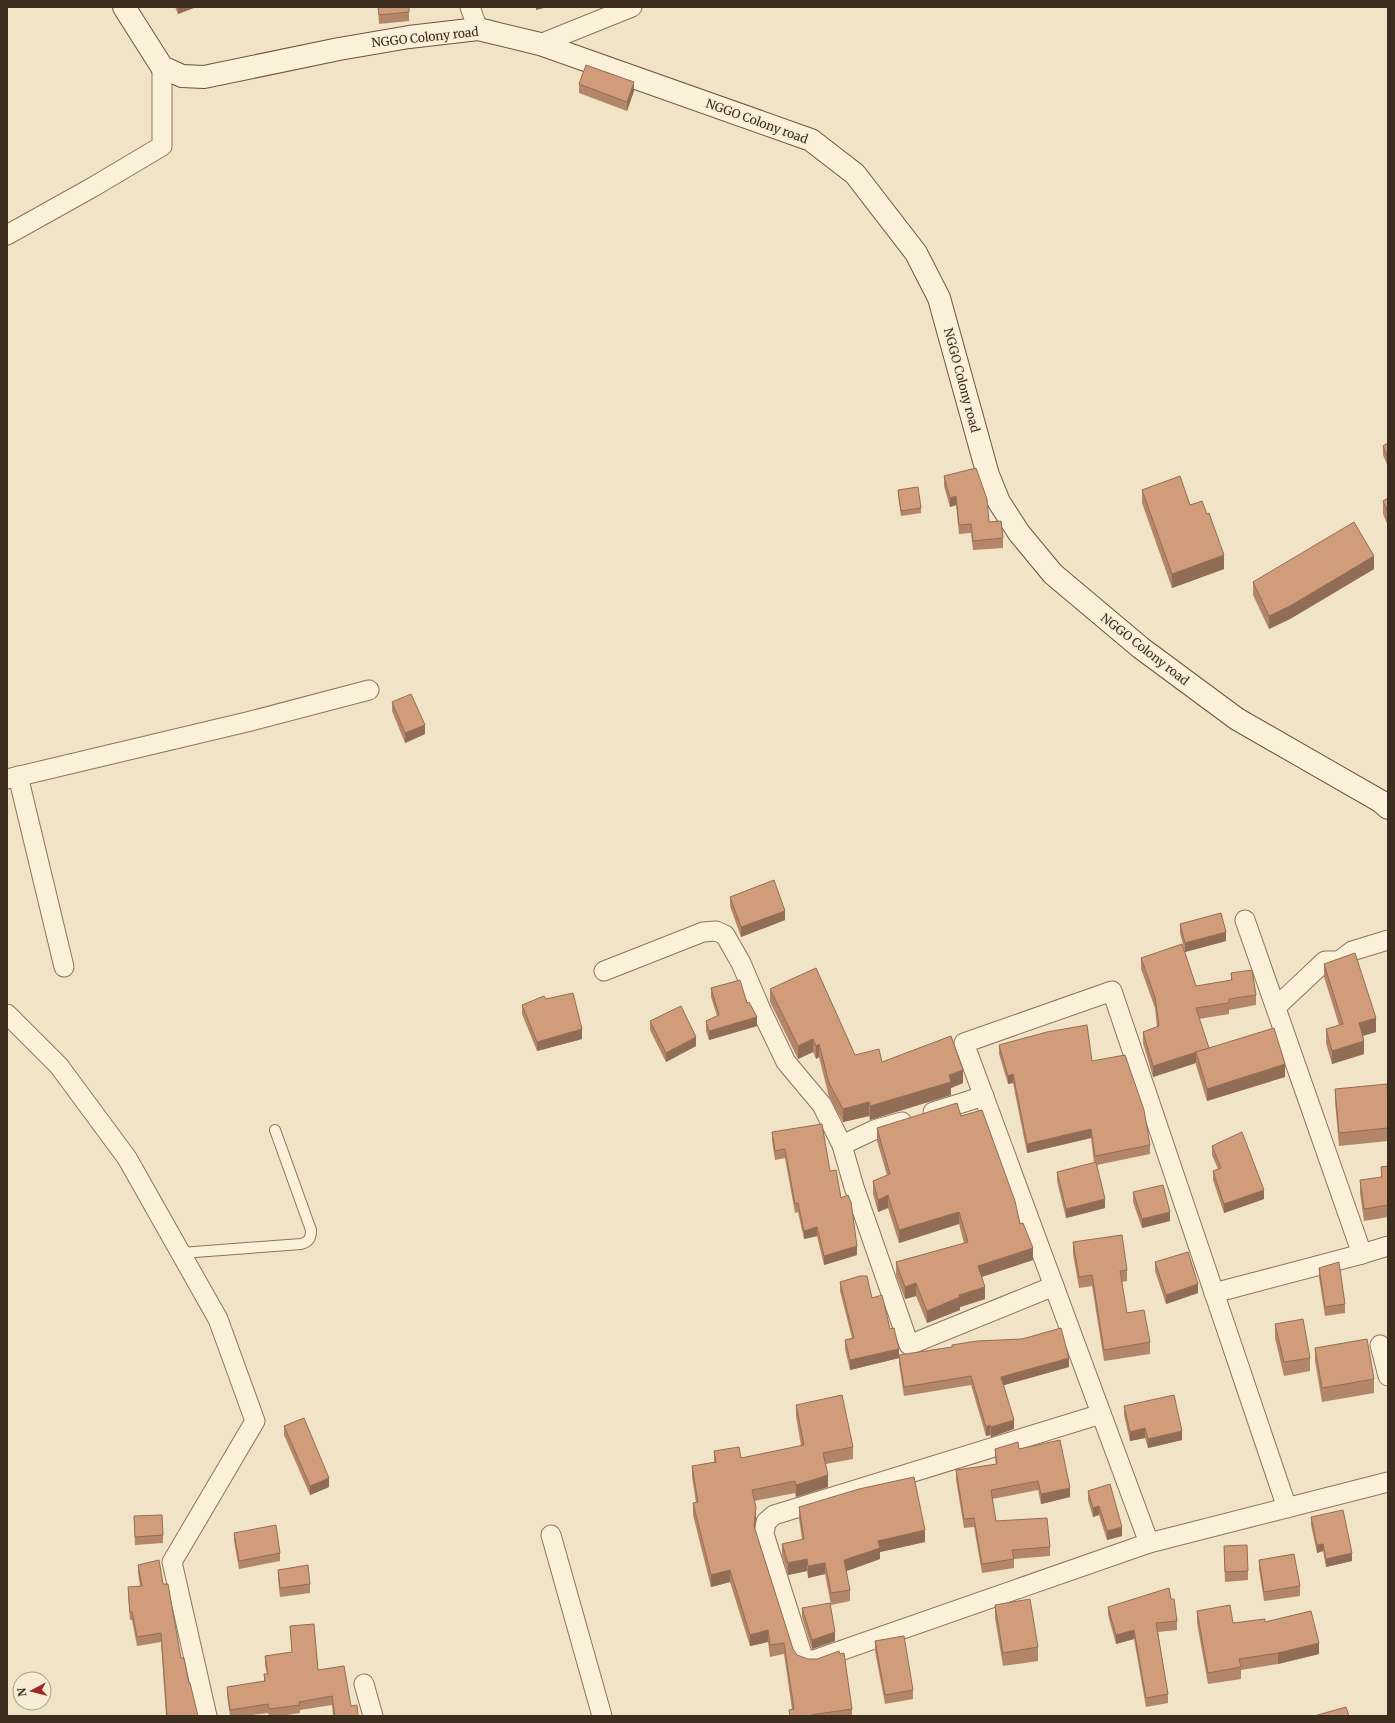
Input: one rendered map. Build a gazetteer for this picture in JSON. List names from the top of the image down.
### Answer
{
  "streets": {
    "street": ["NGGO Colony road"]
  },
  "north": "left"
}
